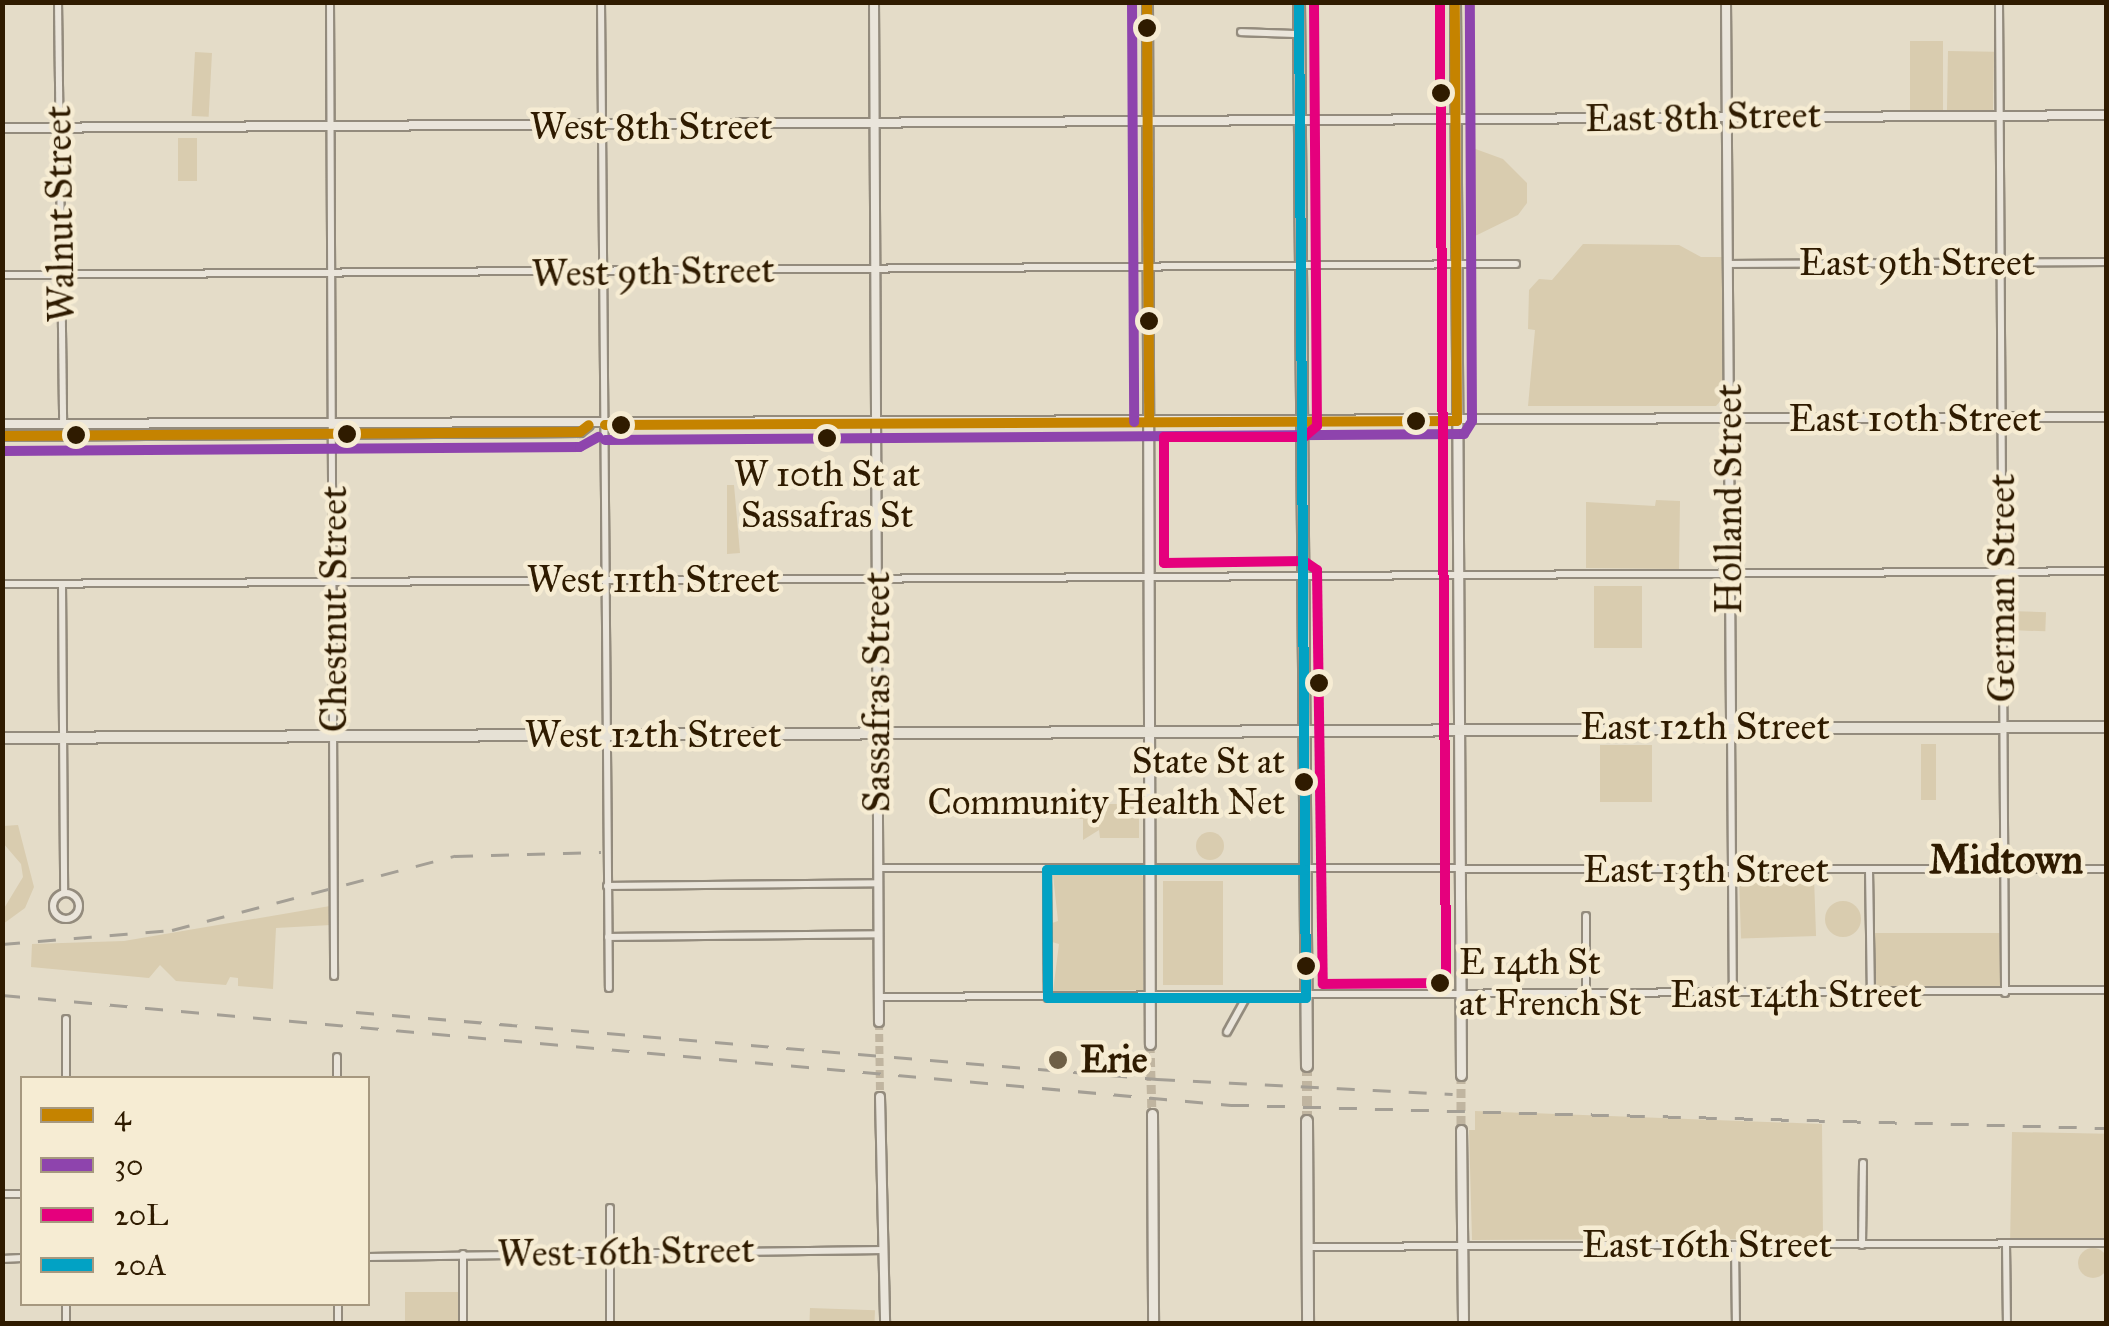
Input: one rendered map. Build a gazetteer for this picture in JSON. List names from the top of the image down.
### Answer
{
  "streets": {
    "main road": ["East 12th Street", "West 12th Street"],
    "street": [
      "East 8th Street",
      "West 8th Street",
      "Walnut Street",
      "East 9th Street",
      "West 9th Street",
      "East 10th Street",
      "Holland Street",
      "West 11th Street",
      "German Street",
      "Chestnut Street",
      "Sassafras Street",
      "East 13th Street",
      "East 14th Street",
      "East 16th Street",
      "West 16th Street"
    ]
  },
  "crossings": [
    ["East 8th Street", "West 8th Street"],
    ["East 8th Street", "Holland Street"],
    ["East 8th Street", "German Street"],
    ["West 8th Street", "Walnut Street"],
    ["West 8th Street", "Chestnut Street"],
    ["West 8th Street", "Sassafras Street"],
    ["Walnut Street", "West 9th Street"],
    ["East 9th Street", "Holland Street"],
    ["East 9th Street", "German Street"],
    ["West 9th Street", "Chestnut Street"],
    ["West 9th Street", "Sassafras Street"],
    ["East 10th Street", "Holland Street"],
    ["East 10th Street", "German Street"],
    ["East 10th Street", "Sassafras Street"],
    ["Holland Street", "West 11th Street"],
    ["Holland Street", "East 12th Street"],
    ["Holland Street", "East 13th Street"],
    ["Holland Street", "East 14th Street"],
    ["West 11th Street", "German Street"],
    ["West 11th Street", "Chestnut Street"],
    ["West 11th Street", "Sassafras Street"],
    ["German Street", "East 12th Street"],
    ["German Street", "East 13th Street"],
    ["German Street", "East 14th Street"],
    ["Chestnut Street", "West 12th Street"],
    ["Sassafras Street", "West 12th Street"],
    ["Sassafras Street", "East 13th Street"],
    ["Sassafras Street", "East 14th Street"],
    ["East 12th Street", "West 12th Street"]
  ],
  "districts": ["Midtown"],
  "places": [
    "W 10th St at Sassafras St",
    "State St at Community Health Net",
    "E 14th St at French St",
    "Erie"
  ],
  "lines": [
    "transit line 4",
    "transit line 30",
    "transit line 20L",
    "transit line 20A"
  ],
  "legend": [
    "4",
    "30",
    "20L",
    "20A"
  ]
}
